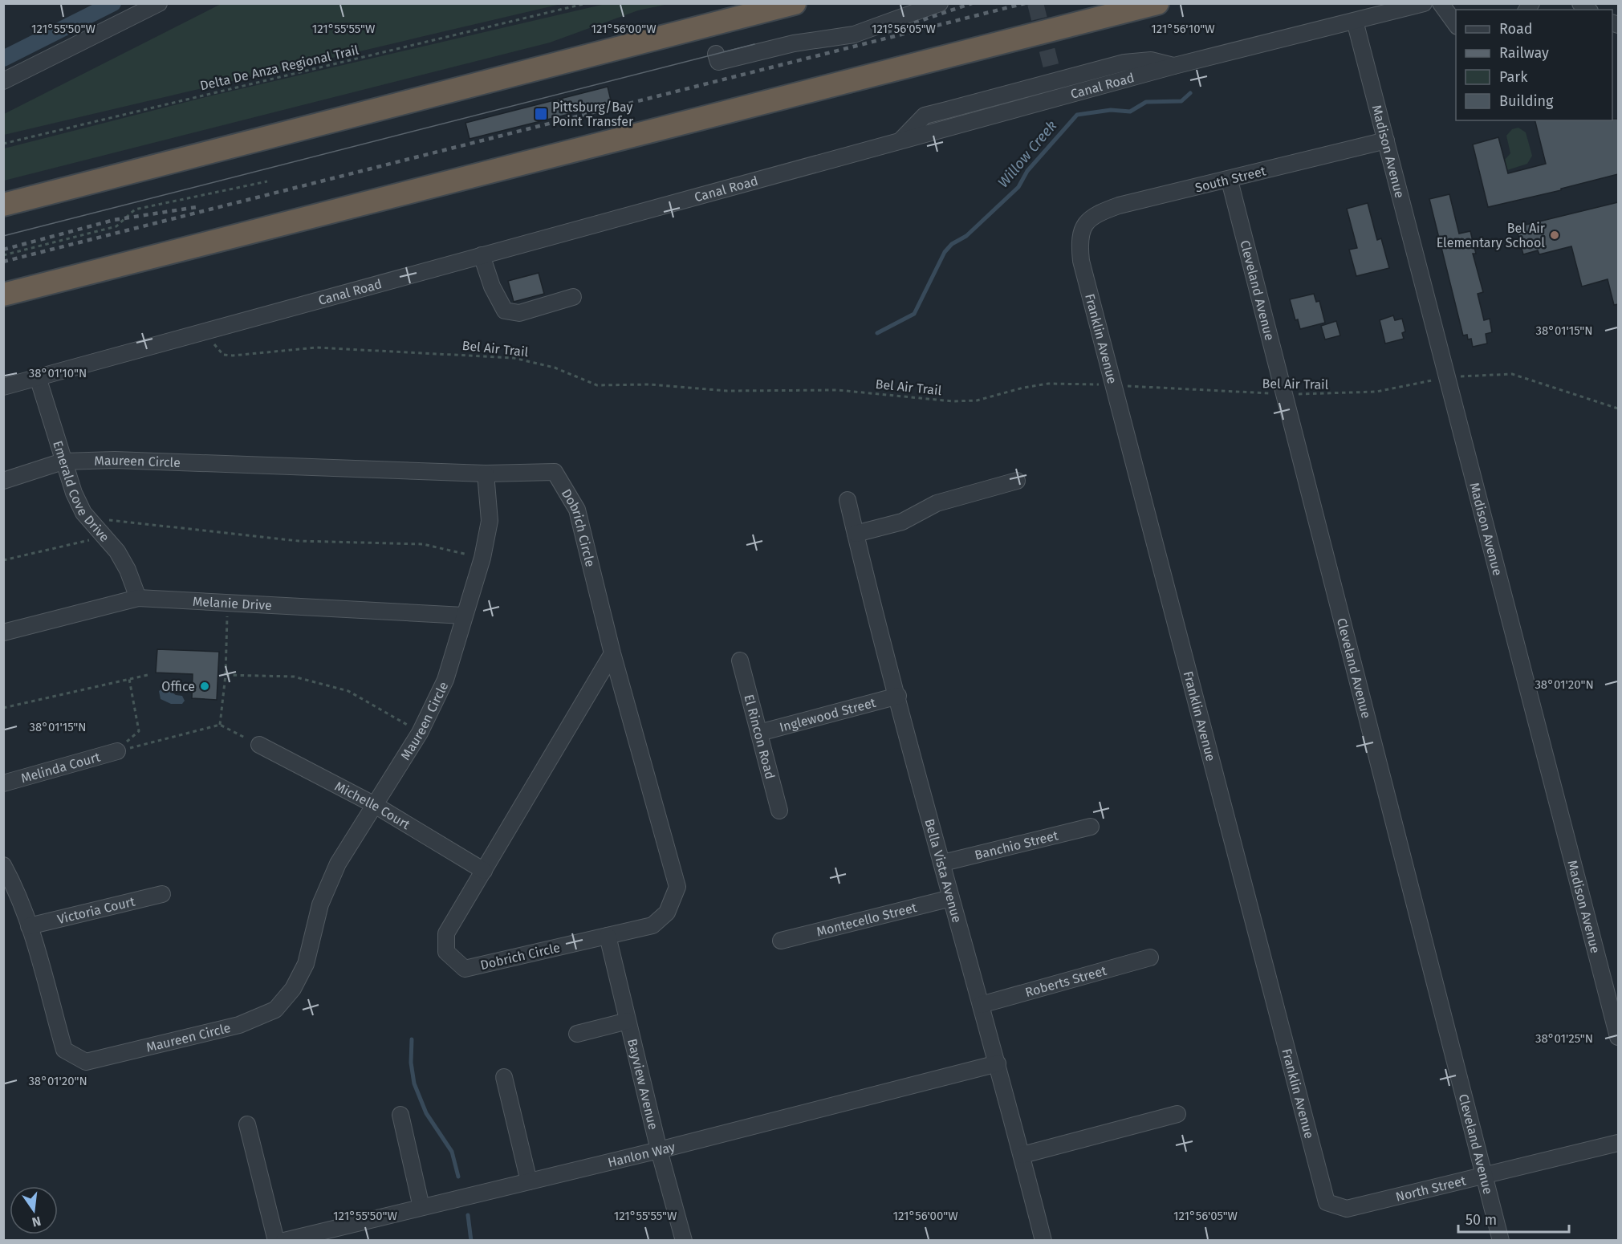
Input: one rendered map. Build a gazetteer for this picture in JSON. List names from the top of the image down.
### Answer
{
  "streets": {
    "street": [
      "Canal Road",
      "Madison Avenue",
      "South Street",
      "Cleveland Avenue",
      "Franklin Avenue",
      "Maureen Circle",
      "Emerald Cove Drive",
      "Dobrich Circle",
      "Melanie Drive",
      "Inglewood Street",
      "El Rincon Road",
      "Melinda Court",
      "Michelle Court",
      "Banchio Street",
      "Bella Vista Avenue",
      "Victoria Court",
      "Montecello Street",
      "Roberts Street",
      "Bayview Avenue",
      "Hanlon Way",
      "North Street"
    ],
    "path": ["Delta De Anza Regional Trail", "Bel Air Trail"]
  },
  "crossings": [
    ["Canal Road", "Madison Avenue"],
    ["Canal Road", "Bel Air Trail"],
    ["Canal Road", "Emerald Cove Drive"],
    ["Madison Avenue", "South Street"],
    ["Madison Avenue", "Bel Air Trail"],
    ["South Street", "Cleveland Avenue"],
    ["South Street", "Franklin Avenue"],
    ["Cleveland Avenue", "Bel Air Trail"],
    ["Cleveland Avenue", "North Street"],
    ["Franklin Avenue", "Bel Air Trail"],
    ["Franklin Avenue", "North Street"],
    ["Maureen Circle", "Emerald Cove Drive"],
    ["Maureen Circle", "Dobrich Circle"],
    ["Maureen Circle", "Melanie Drive"],
    ["Maureen Circle", "Michelle Court"],
    ["Maureen Circle", "Victoria Court"],
    ["Emerald Cove Drive", "Melanie Drive"],
    ["Dobrich Circle", "Michelle Court"],
    ["Dobrich Circle", "Bayview Avenue"],
    ["Inglewood Street", "El Rincon Road"],
    ["Inglewood Street", "Bella Vista Avenue"],
    ["Banchio Street", "Bella Vista Avenue"],
    ["Bella Vista Avenue", "Montecello Street"],
    ["Bella Vista Avenue", "Roberts Street"],
    ["Bella Vista Avenue", "Hanlon Way"],
    ["Bayview Avenue", "Hanlon Way"]
  ],
  "water": ["Willow Creek"],
  "places": {
    "transit": ["Pittsburg/Bay Point Transfer"],
    "other": ["Bel Air Elementary School", "Office"]
  },
  "legend": [
    "Road",
    "Railway",
    "Park",
    "Building"
  ],
  "scale_bar": "50 m",
  "north": "bottom",
  "coordinates": [
    "121°55'50\"W",
    "121°55'55\"W",
    "121°56'00\"W",
    "121°56'05\"W",
    "121°56'10\"W",
    "38°01'15\"N",
    "38°01'10\"N",
    "38°01'20\"N",
    "38°01'25\"N"
  ]
}
